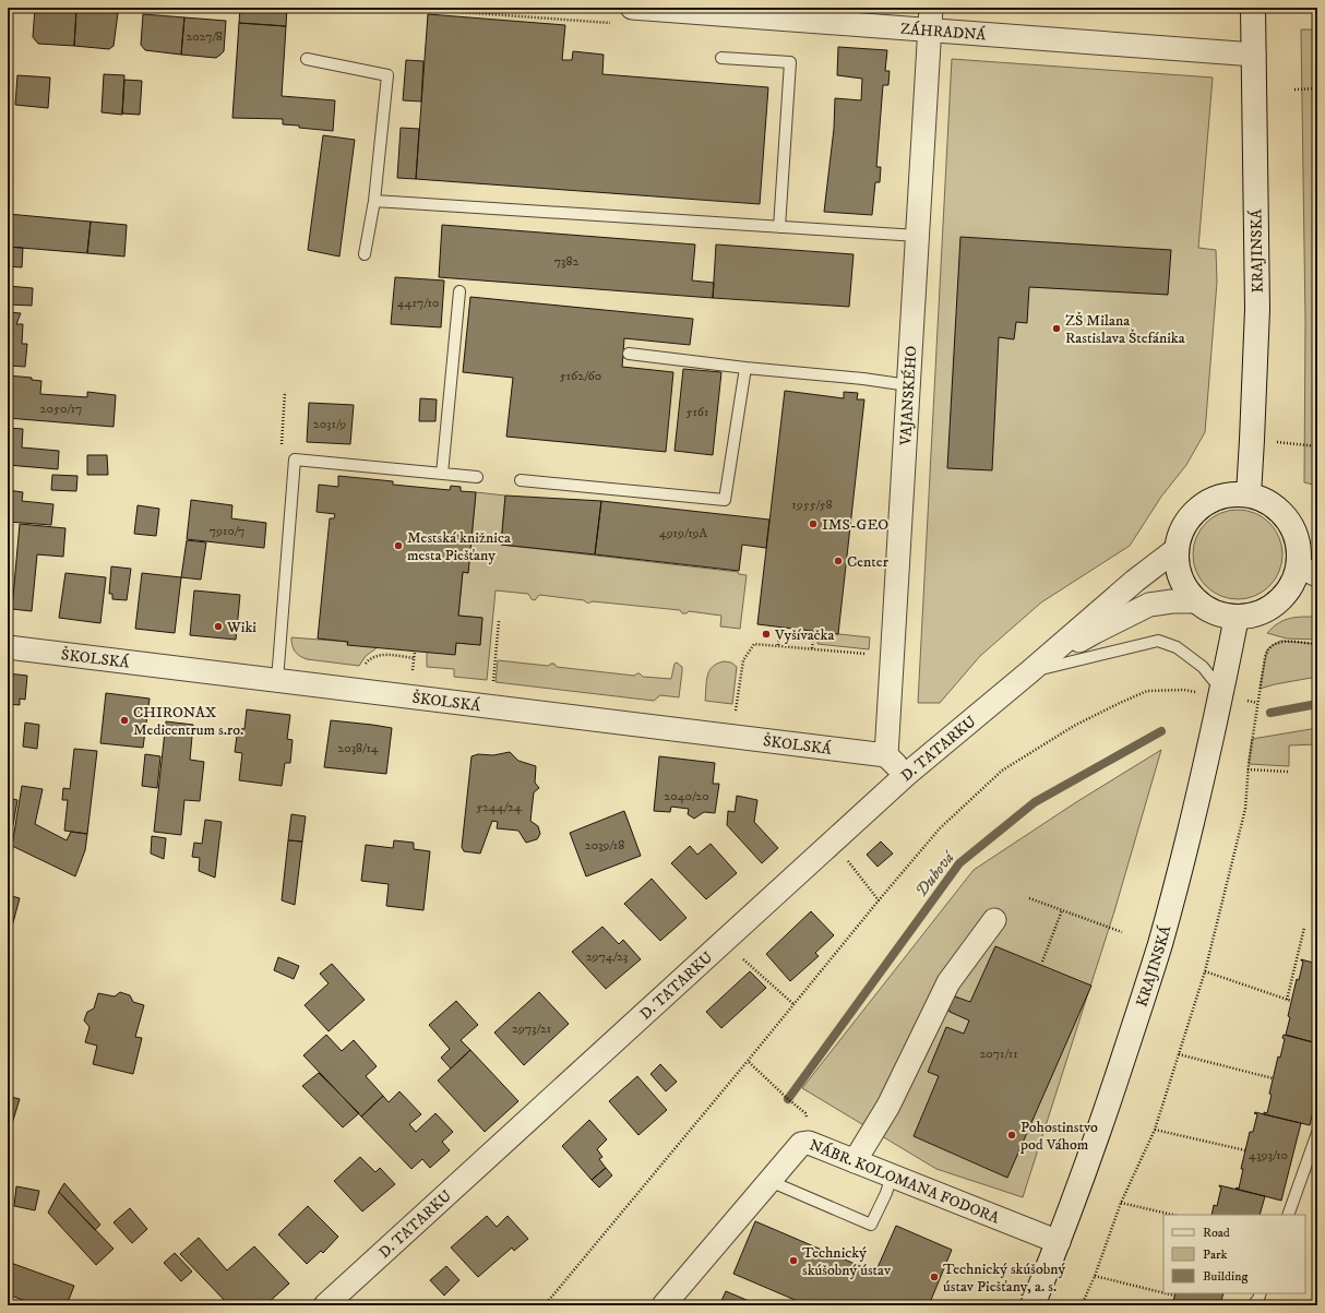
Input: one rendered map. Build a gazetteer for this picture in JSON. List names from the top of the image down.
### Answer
{
  "streets": {
    "main road": ["KRAJINSKÁ"],
    "street": [
      "ZÁHRADNÁ",
      "VAJANSKÉHO",
      "ŠKOLSKÁ",
      "D. TATARKU",
      "NÁBR. KOLOMANA FODORA"
    ]
  },
  "crossings": [
    ["ZÁHRADNÁ", "KRAJINSKÁ"],
    ["ZÁHRADNÁ", "VAJANSKÉHO"],
    ["KRAJINSKÁ", "D. TATARKU"],
    ["KRAJINSKÁ", "NÁBR. KOLOMANA FODORA"],
    ["VAJANSKÉHO", "ŠKOLSKÁ"]
  ],
  "water": ["Dubová"],
  "places": [
    "ZŠ Milana Rastislava Štefánika",
    "IMS-GEO",
    "Mestská knižnica mesta Piešťany",
    "Center",
    "Wiki",
    "Vyšívačka",
    "CHIRONAX Medicentrum s.ro.",
    "Pohostinstvo pod Váhom",
    "Technický skúšobný ústav",
    "Technický skúšobný ústav Piešťany, a. s."
  ],
  "house_numbers": [
    "2027/8",
    "7382",
    "4417/10",
    "5162/60",
    "2050/17",
    "5161",
    "2031/9",
    "1955/58",
    "7910/7",
    "4919/19A",
    "2038/14",
    "2040/20",
    "5244/24",
    "2039/18",
    "2974/23",
    "2973/21",
    "2071/11",
    "4393/10"
  ],
  "legend": ["Road", "Park", "Building"]
}
